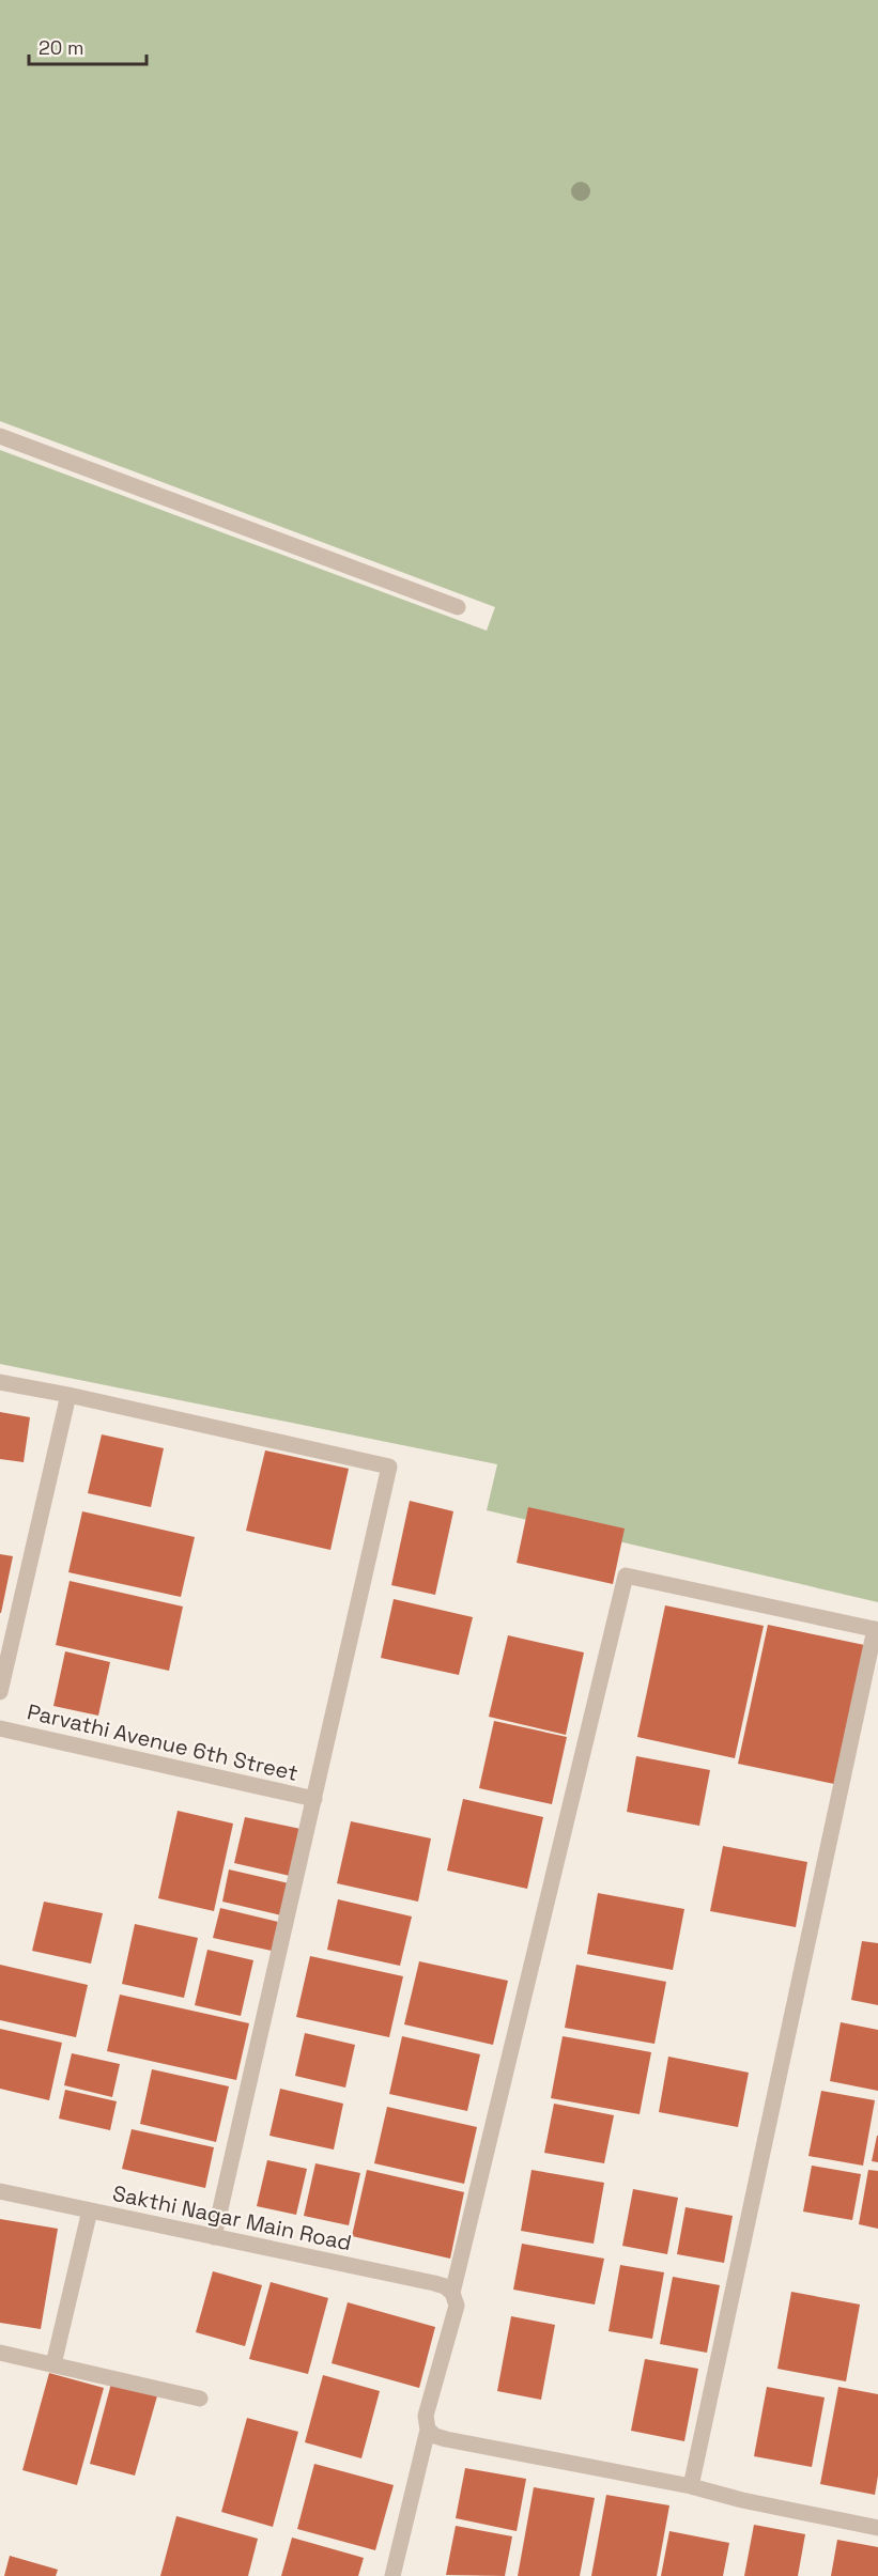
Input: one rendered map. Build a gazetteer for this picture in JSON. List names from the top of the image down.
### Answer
{
  "streets": {
    "street": ["Parvathi Avenue 6th Street", "Sakthi Nagar Main Road"]
  },
  "scale_bar": "20 m"
}
